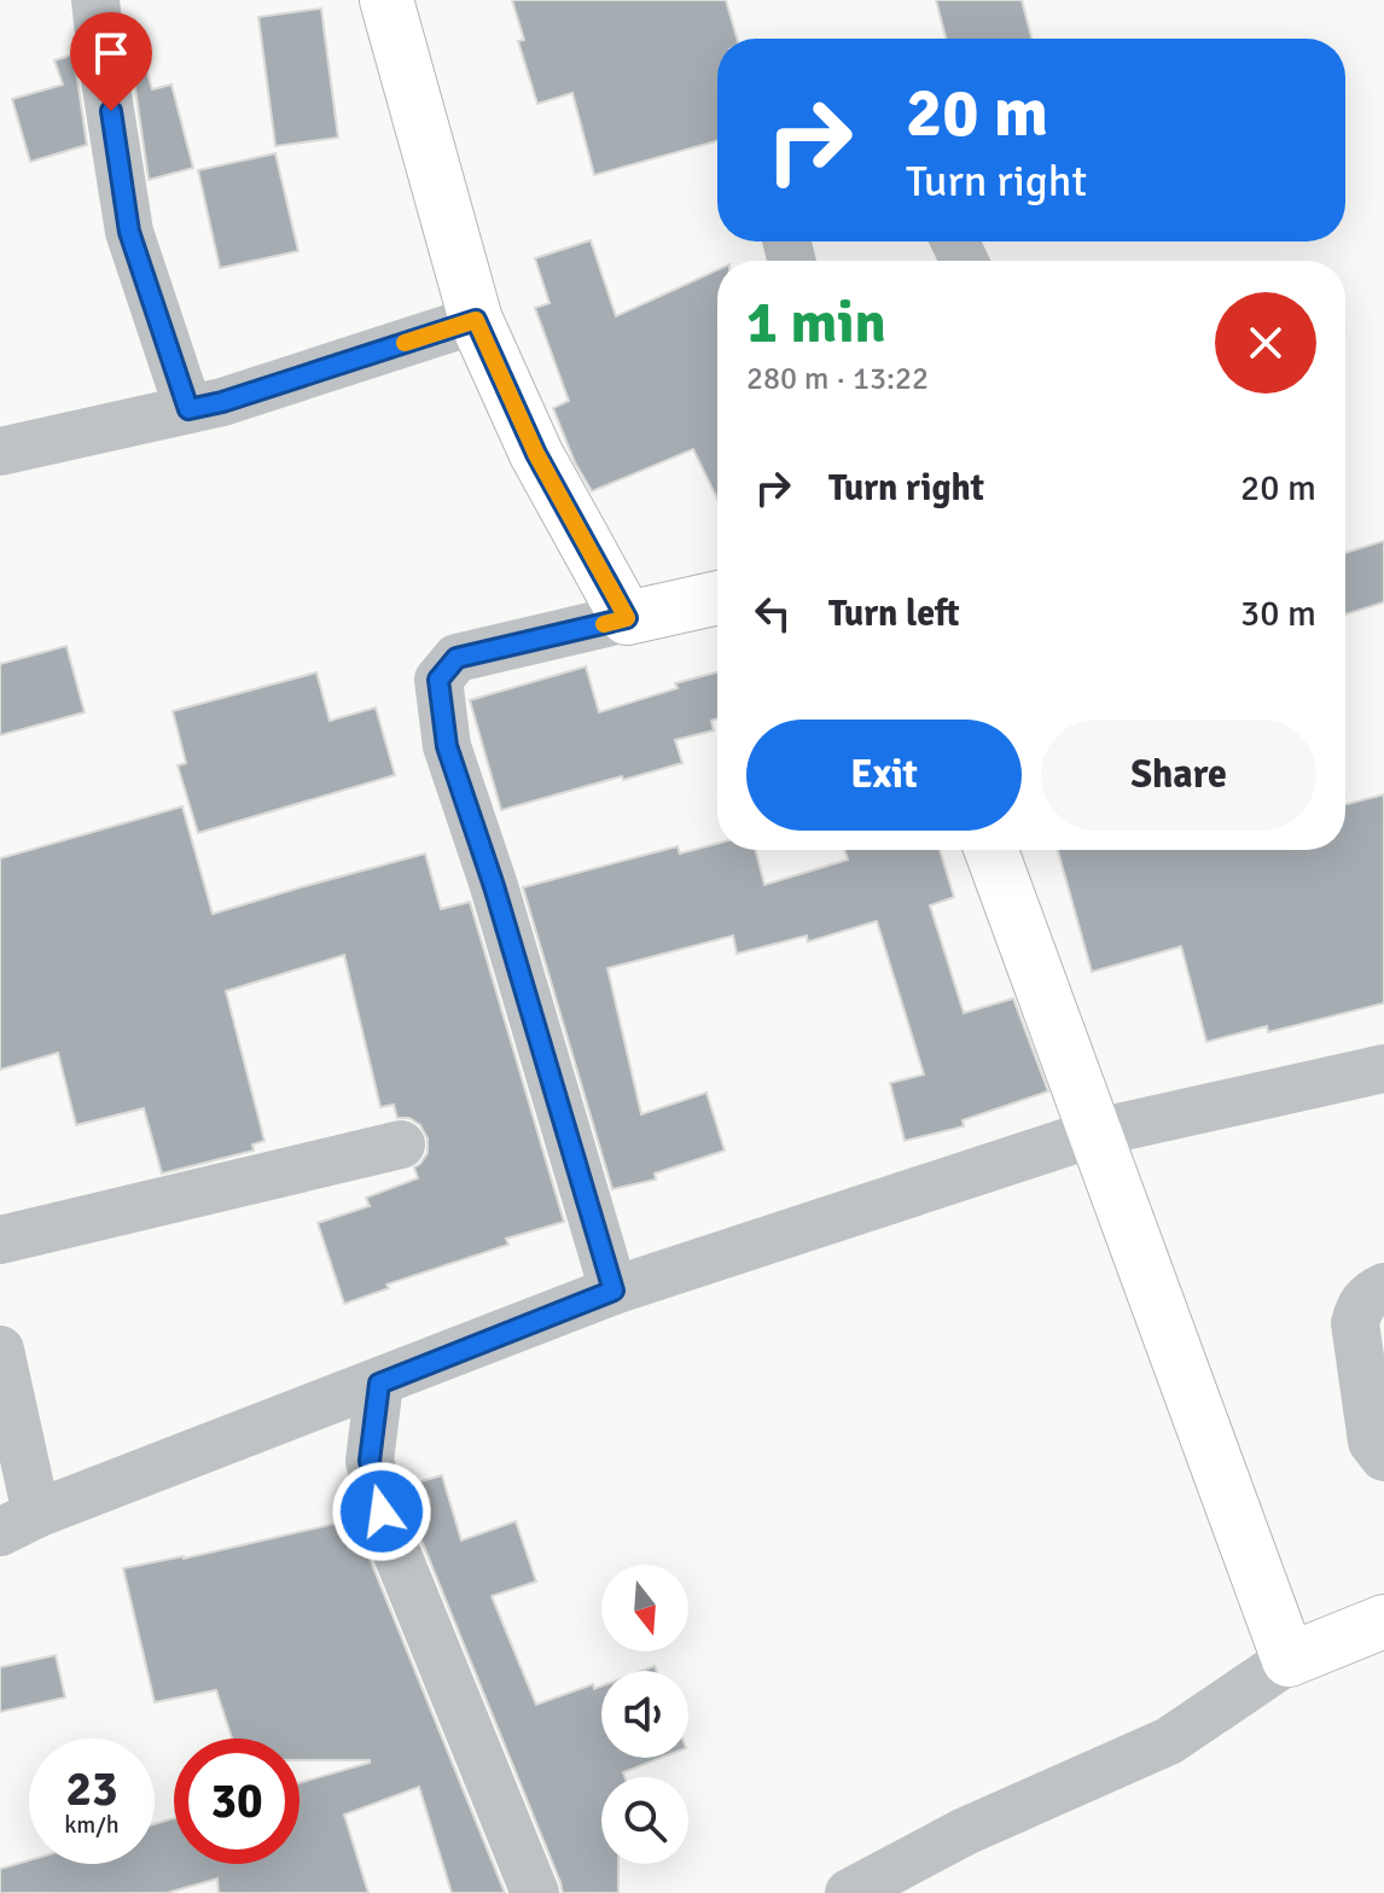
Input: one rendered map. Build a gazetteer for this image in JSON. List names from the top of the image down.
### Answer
{
  "north": "bottom",
  "page": {
    "turn": ["20 m", "Turn right"],
    "heading": ["1 min", "280 m · 13:22"],
    "list": [
      {
        "name": "Turn right",
        "value": "20 m"
      },
      {
        "name": "Turn left",
        "value": "30 m"
      }
    ],
    "buttons": ["Exit", "Share"],
    "speed": "23 km/h",
    "limit": "30"
  }
}
